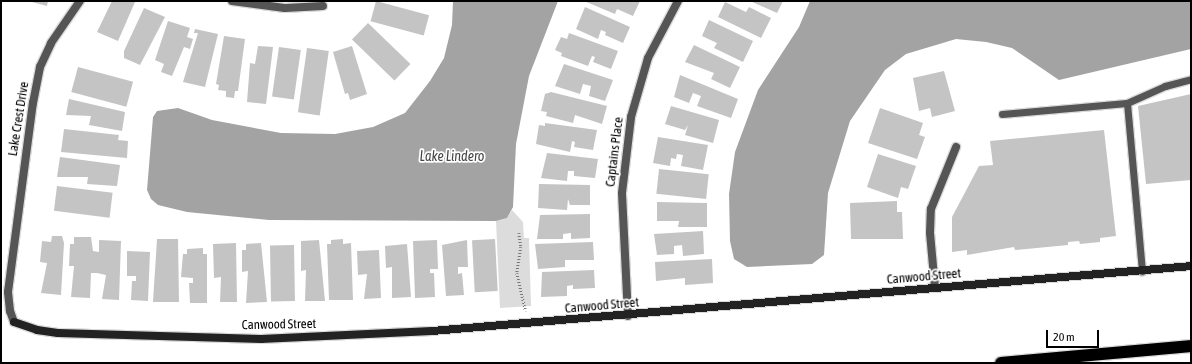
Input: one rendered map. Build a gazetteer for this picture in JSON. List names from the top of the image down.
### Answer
{
  "streets": {
    "street": ["Lake Crest Drive", "Captains Place", "Canwood Street"]
  },
  "crossings": [
    ["Lake Crest Drive", "Canwood Street"],
    ["Captains Place", "Canwood Street"]
  ],
  "water": ["Lake Lindero"],
  "scale_bar": "20 m"
}
